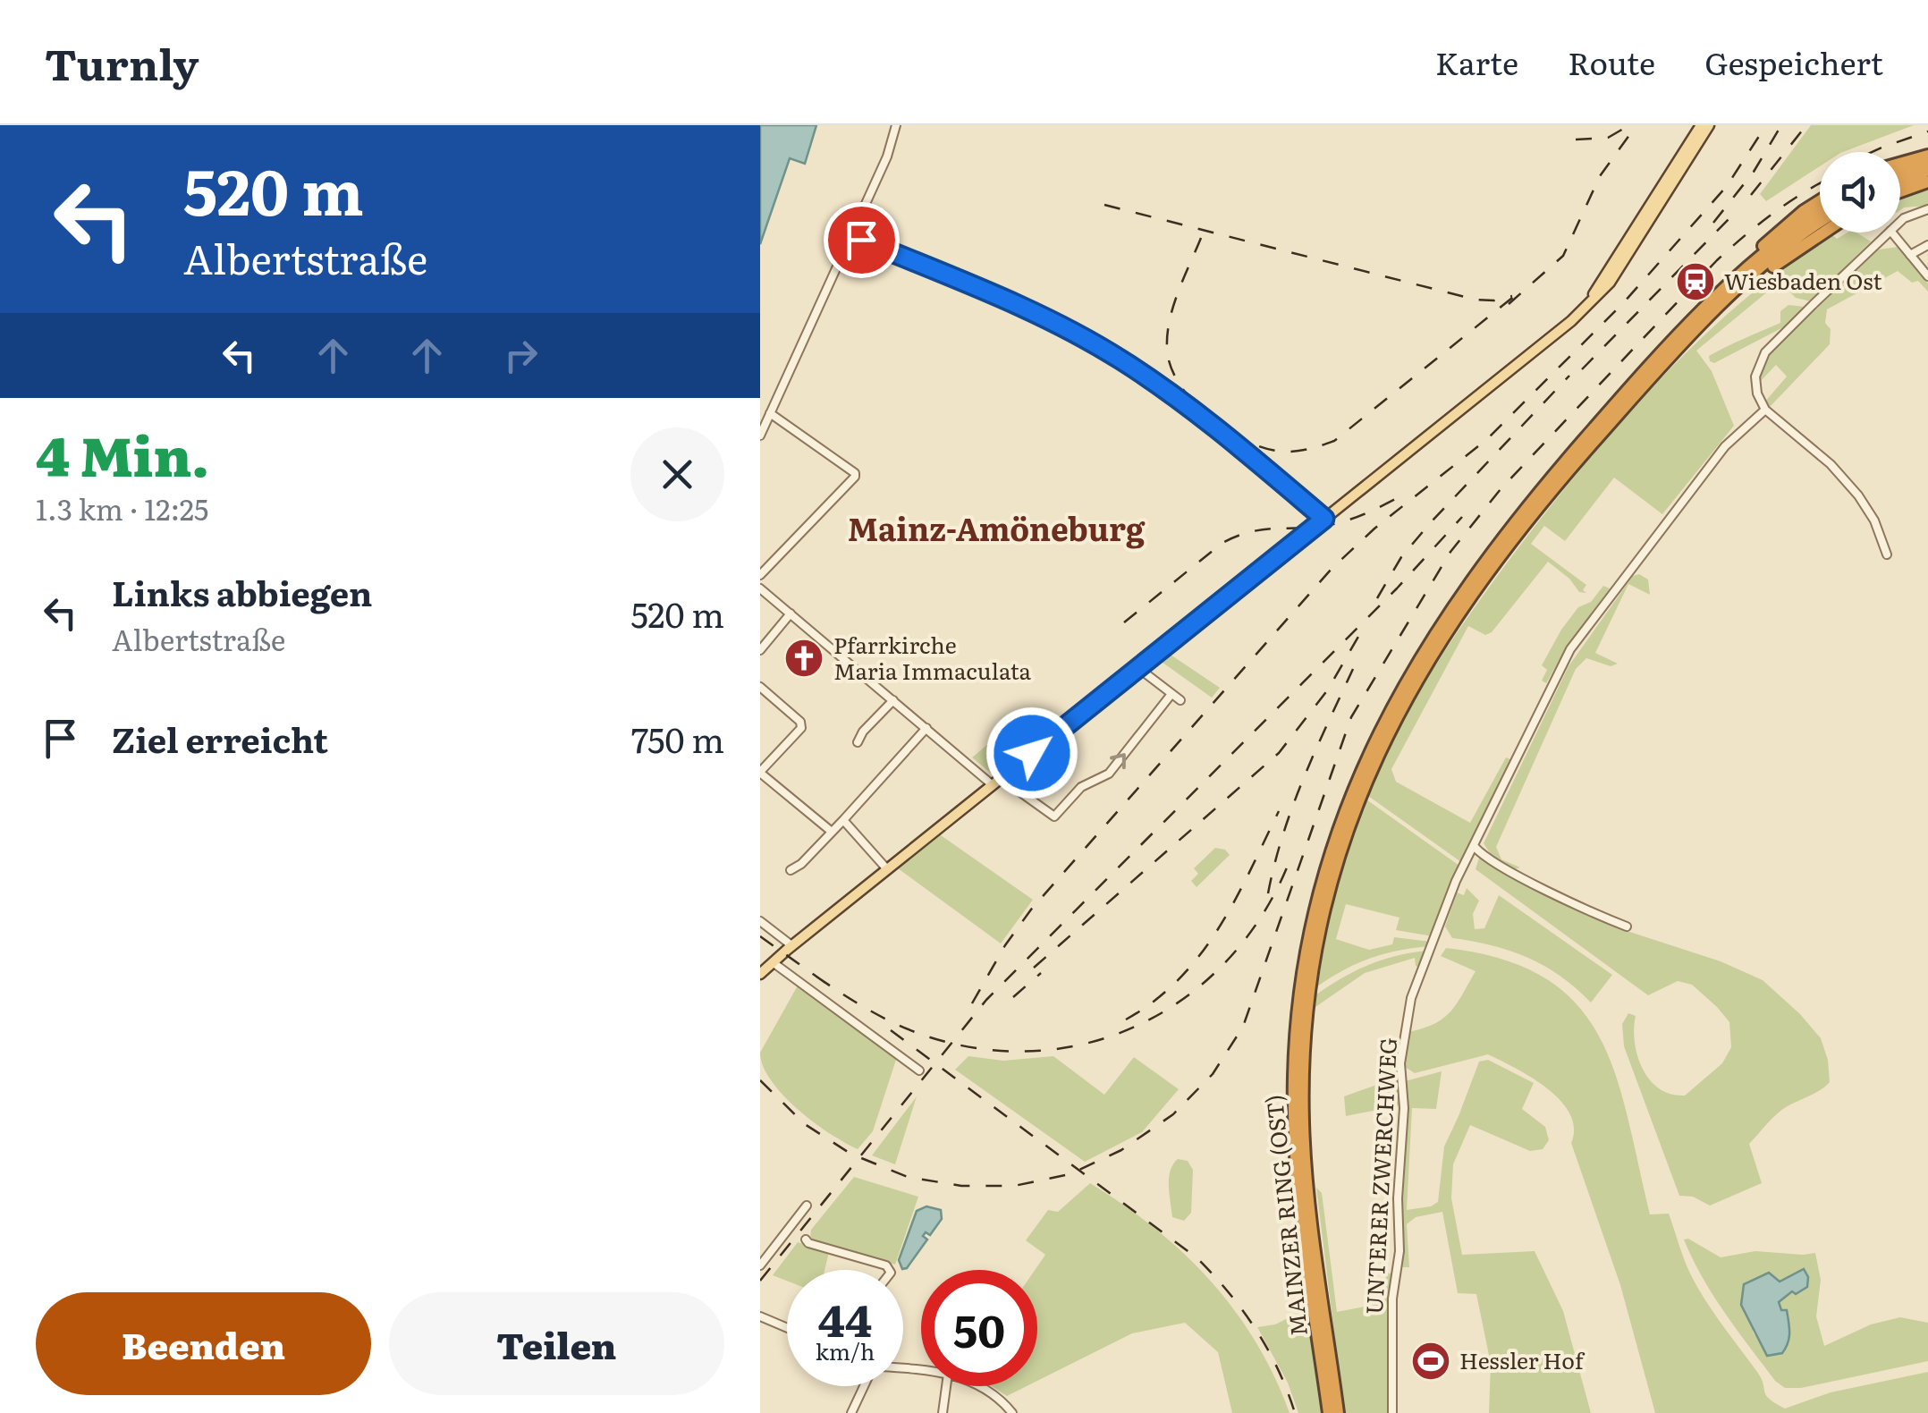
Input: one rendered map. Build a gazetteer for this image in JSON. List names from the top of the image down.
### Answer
{
  "streets": {
    "highway": ["MAINZER RING (OST)"],
    "street": ["UNTERER ZWERCHWEG"]
  },
  "districts": ["Mainz-Amöneburg"],
  "places": {
    "station": ["Wiesbaden Ost"],
    "church": ["Pfarrkirche Maria Immaculata"],
    "sports": ["Hessler Hof"]
  },
  "page": {
    "header": "Turnly",
    "nav": ["Karte", "Route", "Gespeichert"],
    "turn": ["520 m", "Albertstraße"],
    "heading": ["4 Min.", "1.3 km · 12:25"],
    "list": [
      {
        "name": "Links abbiegen",
        "note": "Albertstraße",
        "value": "520 m"
      },
      {
        "name": "Ziel erreicht",
        "value": "750 m"
      }
    ],
    "speed": "44 km/h",
    "limit": "50",
    "buttons": ["Beenden", "Teilen"]
  }
}
